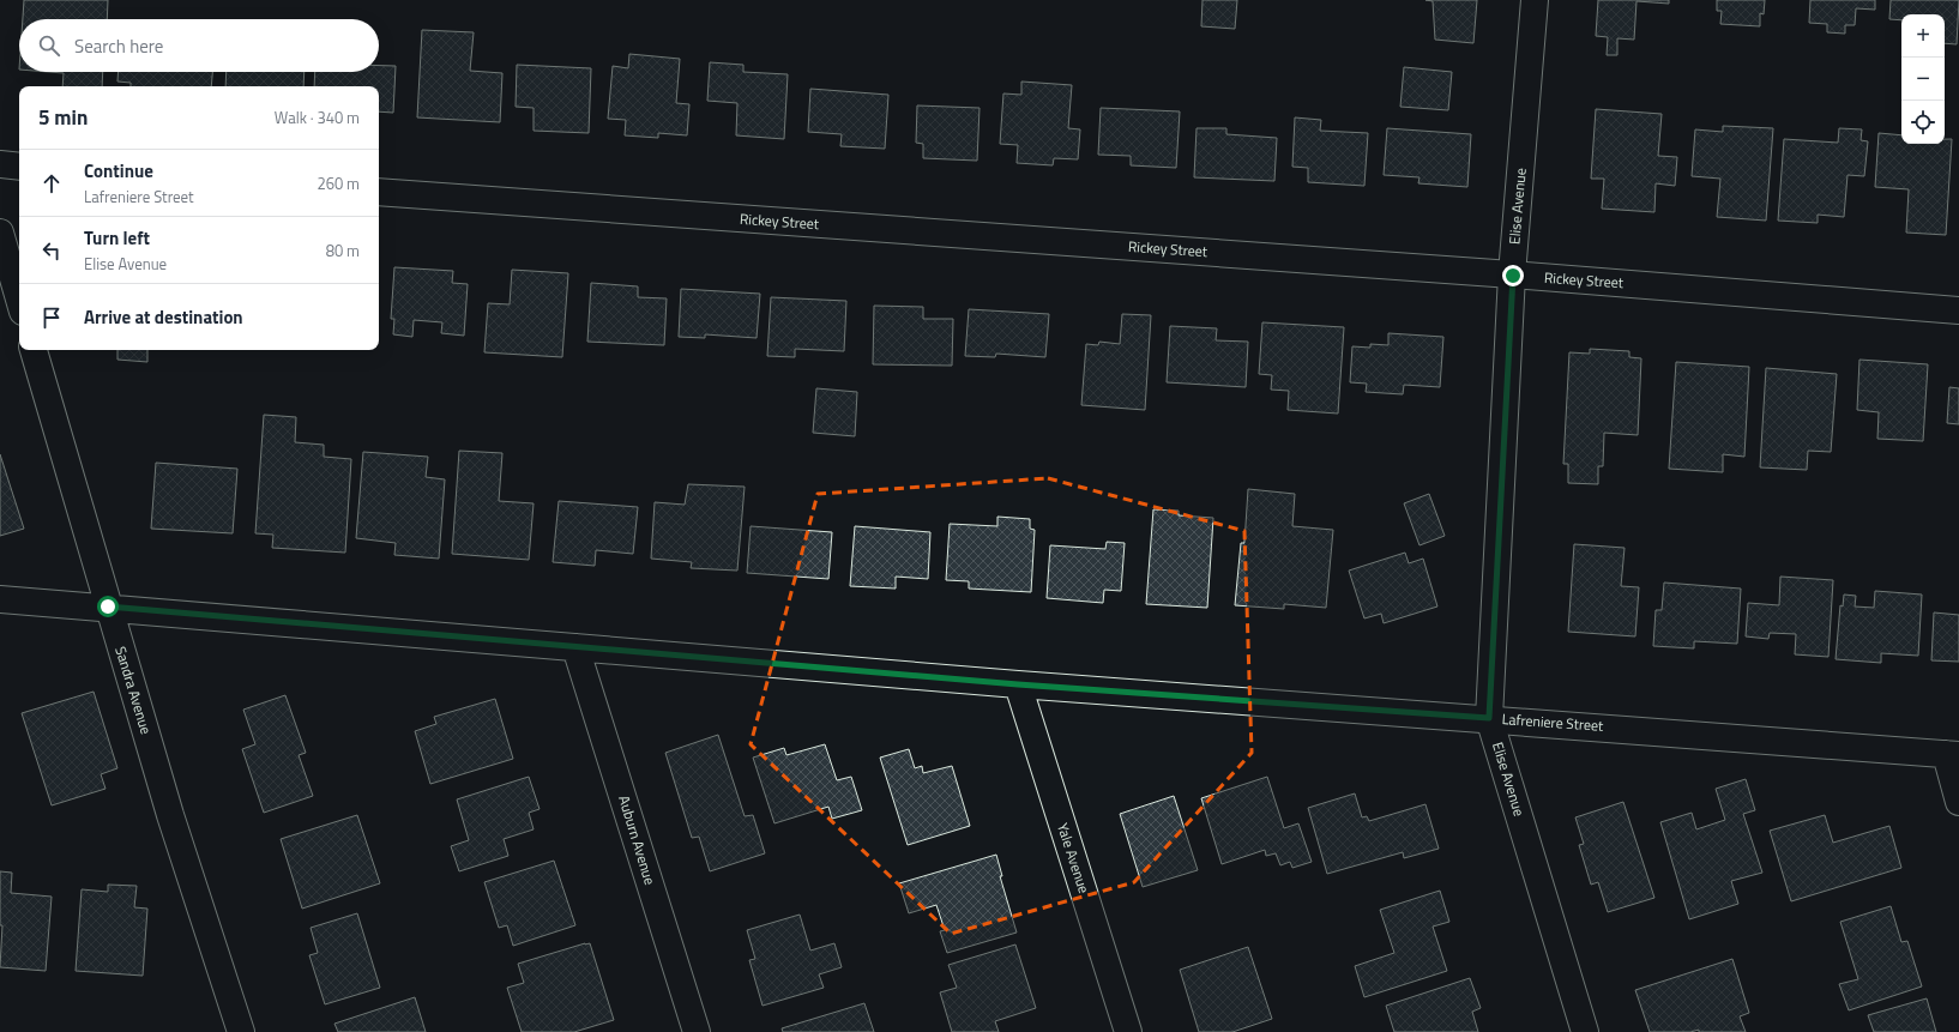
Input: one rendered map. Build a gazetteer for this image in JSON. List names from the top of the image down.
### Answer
{
  "streets": {
    "street": [
      "Elise Avenue",
      "Rickey Street",
      "Sandra Avenue",
      "Lafreniere Street",
      "Auburn Avenue",
      "Yale Avenue"
    ]
  },
  "crossings": [
    ["Elise Avenue", "Rickey Street"],
    ["Elise Avenue", "Lafreniere Street"],
    ["Sandra Avenue", "Lafreniere Street"],
    ["Lafreniere Street", "Auburn Avenue"],
    ["Lafreniere Street", "Yale Avenue"]
  ],
  "page": {
    "map_buttons": ["+", "−"],
    "search": "Search here",
    "heading": ["5 min", "Walk · 340 m"],
    "list": [
      ["Continue", "Lafreniere Street", "260 m"],
      ["Turn left", "Elise Avenue", "80 m"],
      "Arrive at destination"
    ]
  }
}
